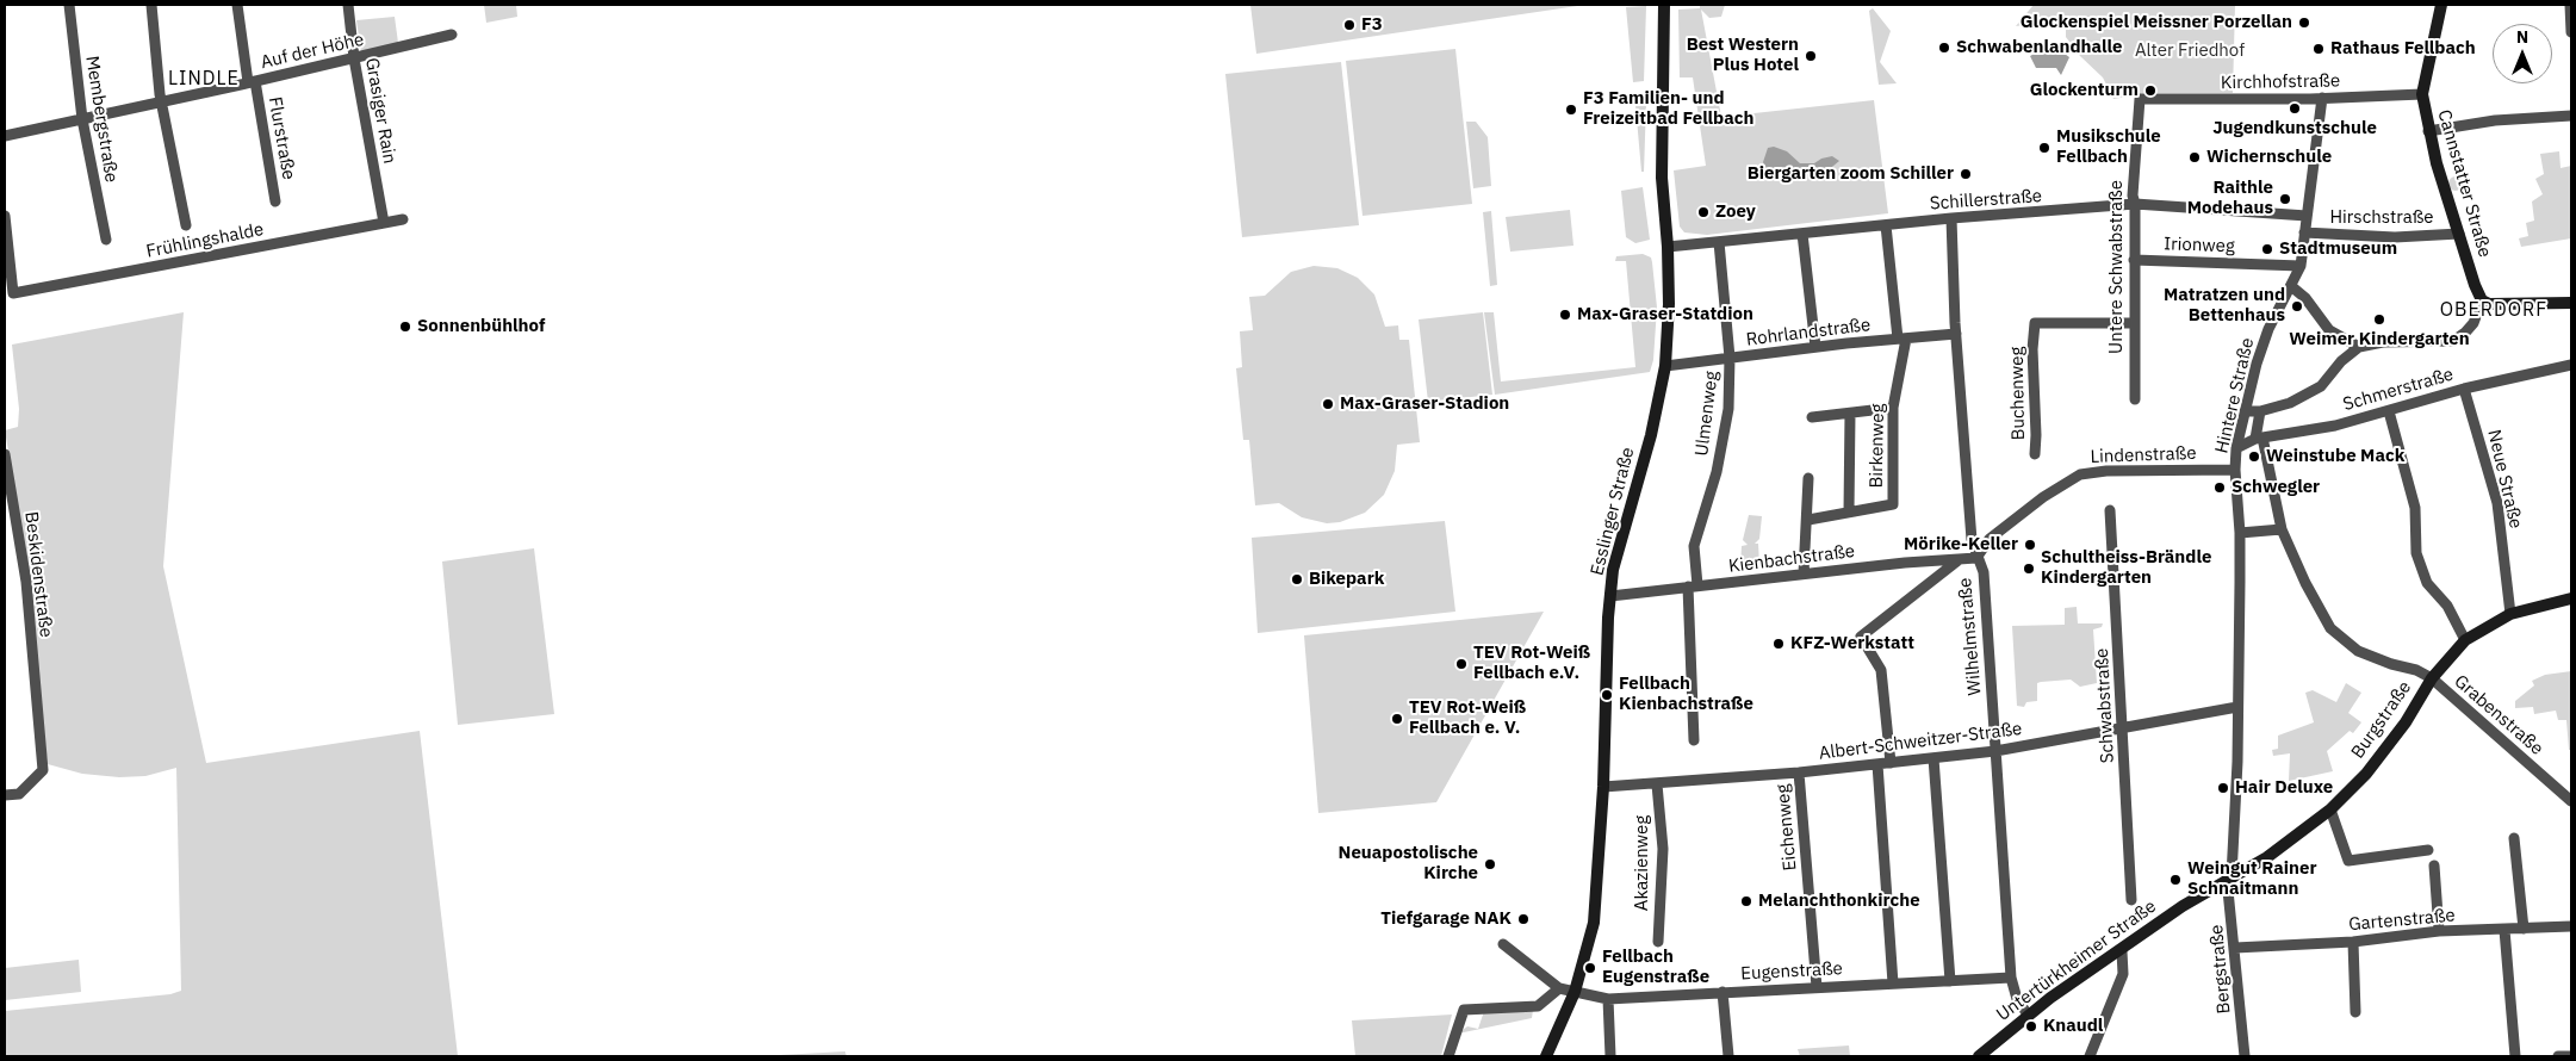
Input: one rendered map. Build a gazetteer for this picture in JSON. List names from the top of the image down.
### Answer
{
  "streets": {
    "main road": [
      "Cannstatter Straße",
      "Esslinger Straße",
      "Burgstraße",
      "Untertürkheimer Straße"
    ],
    "street": [
      "Auf der Höhe",
      "Kirchhofstraße",
      "Grasiger Rain",
      "Membergstraße",
      "Flurstraße",
      "Schillerstraße",
      "Hirschstraße",
      "Frühlingshalde",
      "Irionweg",
      "Untere Schwabstraße",
      "Rohrlandstraße",
      "Schmerstraße",
      "Buchenweg",
      "Hintere Straße",
      "Ulmenweg",
      "Birkenweg",
      "Lindenstraße",
      "Neue Straße",
      "Kienbachstraße",
      "Beskidenstraße",
      "Wilhelmstraße",
      "Schwabstraße",
      "Grabenstraße",
      "Albert-Schweitzer-Straße",
      "Eichenweg",
      "Akazienweg",
      "Gartenstraße",
      "Bergstraße",
      "Eugenstraße"
    ]
  },
  "crossings": [
    ["Auf der Höhe", "Grasiger Rain"],
    ["Auf der Höhe", "Membergstraße"],
    ["Auf der Höhe", "Flurstraße"],
    ["Kirchhofstraße", "Cannstatter Straße"],
    ["Kirchhofstraße", "Untere Schwabstraße"],
    ["Kirchhofstraße", "Hintere Straße"],
    ["Grasiger Rain", "Frühlingshalde"],
    ["Cannstatter Straße", "Hirschstraße"],
    ["Schillerstraße", "Untere Schwabstraße"],
    ["Schillerstraße", "Hintere Straße"],
    ["Schillerstraße", "Ulmenweg"],
    ["Schillerstraße", "Birkenweg"],
    ["Schillerstraße", "Esslinger Straße"],
    ["Schillerstraße", "Wilhelmstraße"],
    ["Hirschstraße", "Hintere Straße"],
    ["Irionweg", "Untere Schwabstraße"],
    ["Irionweg", "Hintere Straße"],
    ["Untere Schwabstraße", "Buchenweg"],
    ["Rohrlandstraße", "Ulmenweg"],
    ["Rohrlandstraße", "Birkenweg"],
    ["Rohrlandstraße", "Esslinger Straße"],
    ["Rohrlandstraße", "Wilhelmstraße"],
    ["Schmerstraße", "Hintere Straße"],
    ["Schmerstraße", "Neue Straße"],
    ["Hintere Straße", "Lindenstraße"],
    ["Hintere Straße", "Burgstraße"],
    ["Hintere Straße", "Albert-Schweitzer-Straße"],
    ["Hintere Straße", "Untertürkheimer Straße"],
    ["Hintere Straße", "Bergstraße"],
    ["Ulmenweg", "Kienbachstraße"],
    ["Lindenstraße", "Kienbachstraße"],
    ["Lindenstraße", "Wilhelmstraße"],
    ["Neue Straße", "Burgstraße"],
    ["Esslinger Straße", "Kienbachstraße"],
    ["Esslinger Straße", "Albert-Schweitzer-Straße"],
    ["Esslinger Straße", "Eugenstraße"],
    ["Kienbachstraße", "Wilhelmstraße"],
    ["Wilhelmstraße", "Albert-Schweitzer-Straße"],
    ["Wilhelmstraße", "Untertürkheimer Straße"],
    ["Wilhelmstraße", "Eugenstraße"],
    ["Schwabstraße", "Albert-Schweitzer-Straße"],
    ["Grabenstraße", "Burgstraße"],
    ["Burgstraße", "Untertürkheimer Straße"],
    ["Burgstraße", "Bergstraße"],
    ["Albert-Schweitzer-Straße", "Eichenweg"],
    ["Albert-Schweitzer-Straße", "Akazienweg"],
    ["Eichenweg", "Eugenstraße"],
    ["Gartenstraße", "Bergstraße"],
    ["Untertürkheimer Straße", "Bergstraße"]
  ],
  "districts": ["LINDLE", "OBERDORF"],
  "parks": ["Alter Friedhof"],
  "places": [
    "Glockenspiel Meissner Porzellan",
    "F3",
    "Schwabenlandhalle",
    "Rathaus Fellbach",
    "Best Western Plus Hotel",
    "Glockenturm",
    "Jugendkunstschule",
    "F3 Familien- und Freizeitbad Fellbach",
    "Musikschule Fellbach",
    "Wichernschule",
    "Biergarten zoom Schiller",
    "Raithle Modehaus",
    "Zoey",
    "Stadtmuseum",
    "Matratzen und Bettenhaus",
    "Max-Graser-Statdion",
    "Weimer Kindergarten",
    "Sonnenbühlhof",
    "Max-Graser-Stadion",
    "Weinstube Mack",
    "Schwegler",
    "Mörike-Keller",
    "Schultheiss-Brändle Kindergarten",
    "Bikepark",
    "KFZ-Werkstatt",
    "TEV Rot-Weiß Fellbach e.V.",
    "Fellbach Kienbachstraße",
    "TEV Rot-Weiß Fellbach e. V.",
    "Hair Deluxe",
    "Neuapostolische Kirche",
    "Weingut Rainer Schnaitmann",
    "Melanchthonkirche",
    "Tiefgarage NAK",
    "Fellbach Eugenstraße",
    "Knaudl"
  ],
  "north": "top"
}
